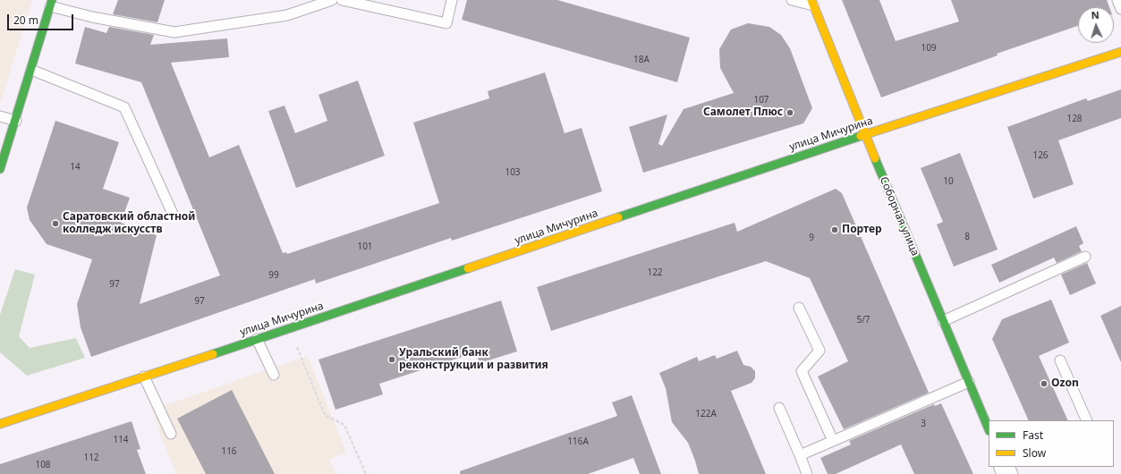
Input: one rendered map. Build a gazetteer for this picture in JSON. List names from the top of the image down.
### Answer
{
  "streets": {
    "main road": ["улица Мичурина", "Соборная улица"]
  },
  "crossings": [
    ["улица Мичурина", "Соборная улица"]
  ],
  "places": [
    "Самолет Плюс",
    "Саратовский областной колледж искусств",
    "Портер",
    "Уральский банк реконструкции и развития",
    "Ozon"
  ],
  "house_numbers": [
    "109",
    "18А",
    "107",
    "128",
    "126",
    "14",
    "103",
    "10",
    "8",
    "9",
    "101",
    "122",
    "99",
    "97",
    "97",
    "5/7",
    "122А",
    "3",
    "114",
    "116А",
    "116",
    "112",
    "108"
  ],
  "legend": ["Fast", "Slow"],
  "scale_bar": "20 m",
  "north": "top"
}
